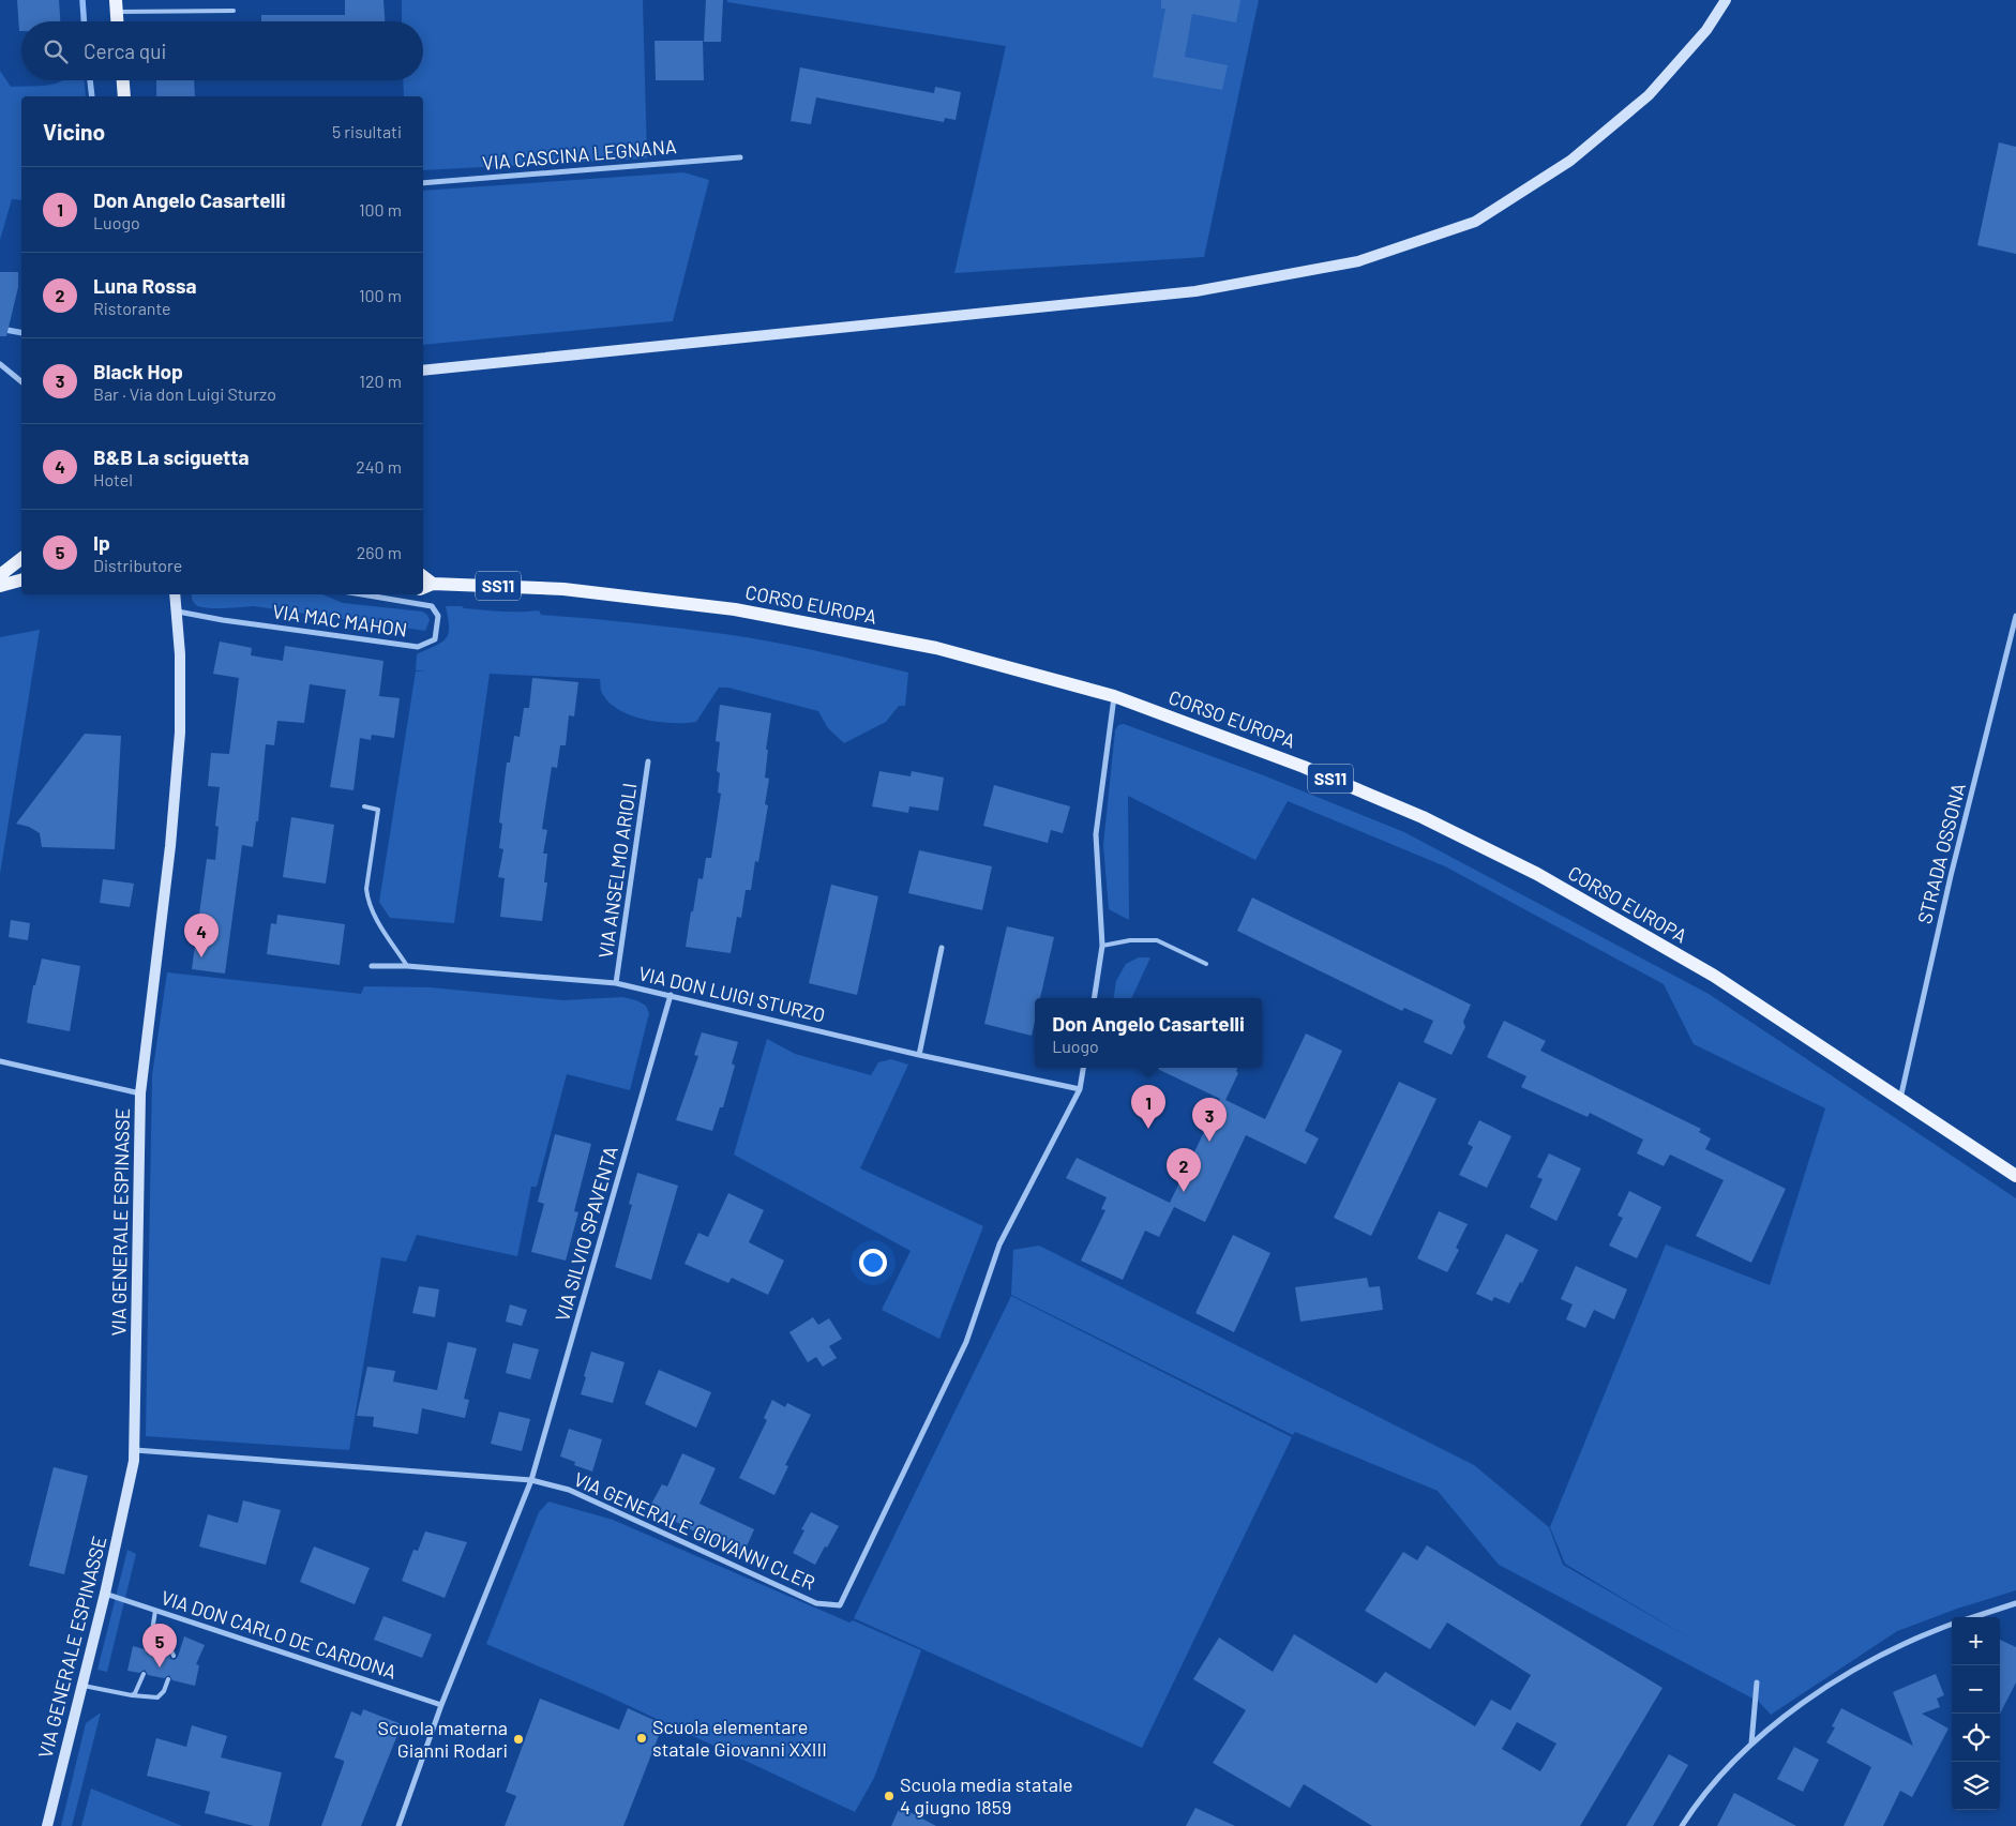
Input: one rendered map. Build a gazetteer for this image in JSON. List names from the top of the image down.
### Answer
{
  "streets": {
    "main road": ["SS11", "CORSO EUROPA"],
    "street": [
      "VIA CASCINA LEGNANA",
      "VIA MAC MAHON",
      "STRADA OSSONA",
      "VIA ANSELMO ARIOLI",
      "VIA DON LUIGI STURZO",
      "VIA GENERALE ESPINASSE",
      "VIA SILVIO SPAVENTA",
      "VIA GENERALE GIOVANNI CLER",
      "VIA DON CARLO DE CARDONA"
    ]
  },
  "crossings": [
    ["CORSO EUROPA", "STRADA OSSONA"],
    ["VIA MAC MAHON", "VIA GENERALE ESPINASSE"],
    ["VIA ANSELMO ARIOLI", "VIA DON LUIGI STURZO"],
    ["VIA DON LUIGI STURZO", "VIA SILVIO SPAVENTA"],
    ["VIA DON LUIGI STURZO", "VIA GENERALE GIOVANNI CLER"],
    ["VIA GENERALE ESPINASSE", "VIA GENERALE GIOVANNI CLER"],
    ["VIA GENERALE ESPINASSE", "VIA DON CARLO DE CARDONA"],
    ["VIA SILVIO SPAVENTA", "VIA GENERALE GIOVANNI CLER"],
    ["VIA SILVIO SPAVENTA", "VIA DON CARLO DE CARDONA"]
  ],
  "places": ["Scuola elementare statale Giovanni XXIII", "Scuola materna Gianni Rodari", "Scuola media statale 4 giugno 1859"],
  "page": {
    "search": "Cerca qui",
    "heading": ["Vicino", "5 risultati"],
    "list": [
      {
        "mark": "1",
        "name": "Don Angelo Casartelli",
        "note": "Luogo",
        "value": "100 m"
      },
      {
        "mark": "2",
        "name": "Luna Rossa",
        "note": "Ristorante",
        "value": "100 m"
      },
      {
        "mark": "3",
        "name": "Black Hop",
        "note": "Bar · Via don Luigi Sturzo",
        "value": "120 m"
      },
      {
        "mark": "4",
        "name": "B&B La sciguetta",
        "note": "Hotel",
        "value": "240 m"
      },
      {
        "mark": "5",
        "name": "Ip",
        "note": "Distributore",
        "value": "260 m"
      }
    ],
    "pins": [
      "4",
      "1",
      "3",
      "2",
      "5"
    ],
    "popup": ["Don Angelo Casartelli", "Luogo"],
    "map_buttons": ["+", "−"]
  }
}
